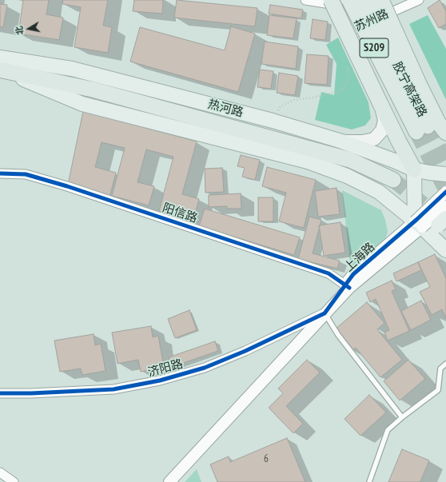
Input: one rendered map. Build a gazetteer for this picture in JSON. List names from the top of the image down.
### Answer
{
  "streets": {
    "highway": ["S209", "胶宁高架路"],
    "main road": ["热河路"],
    "street": [
      "苏州路",
      "阳信路",
      "上海路",
      "济阳路"
    ]
  },
  "crossings": [
    ["阳信路", "上海路"],
    ["上海路", "济阳路"]
  ],
  "house_numbers": ["6"],
  "north": "left"
}
